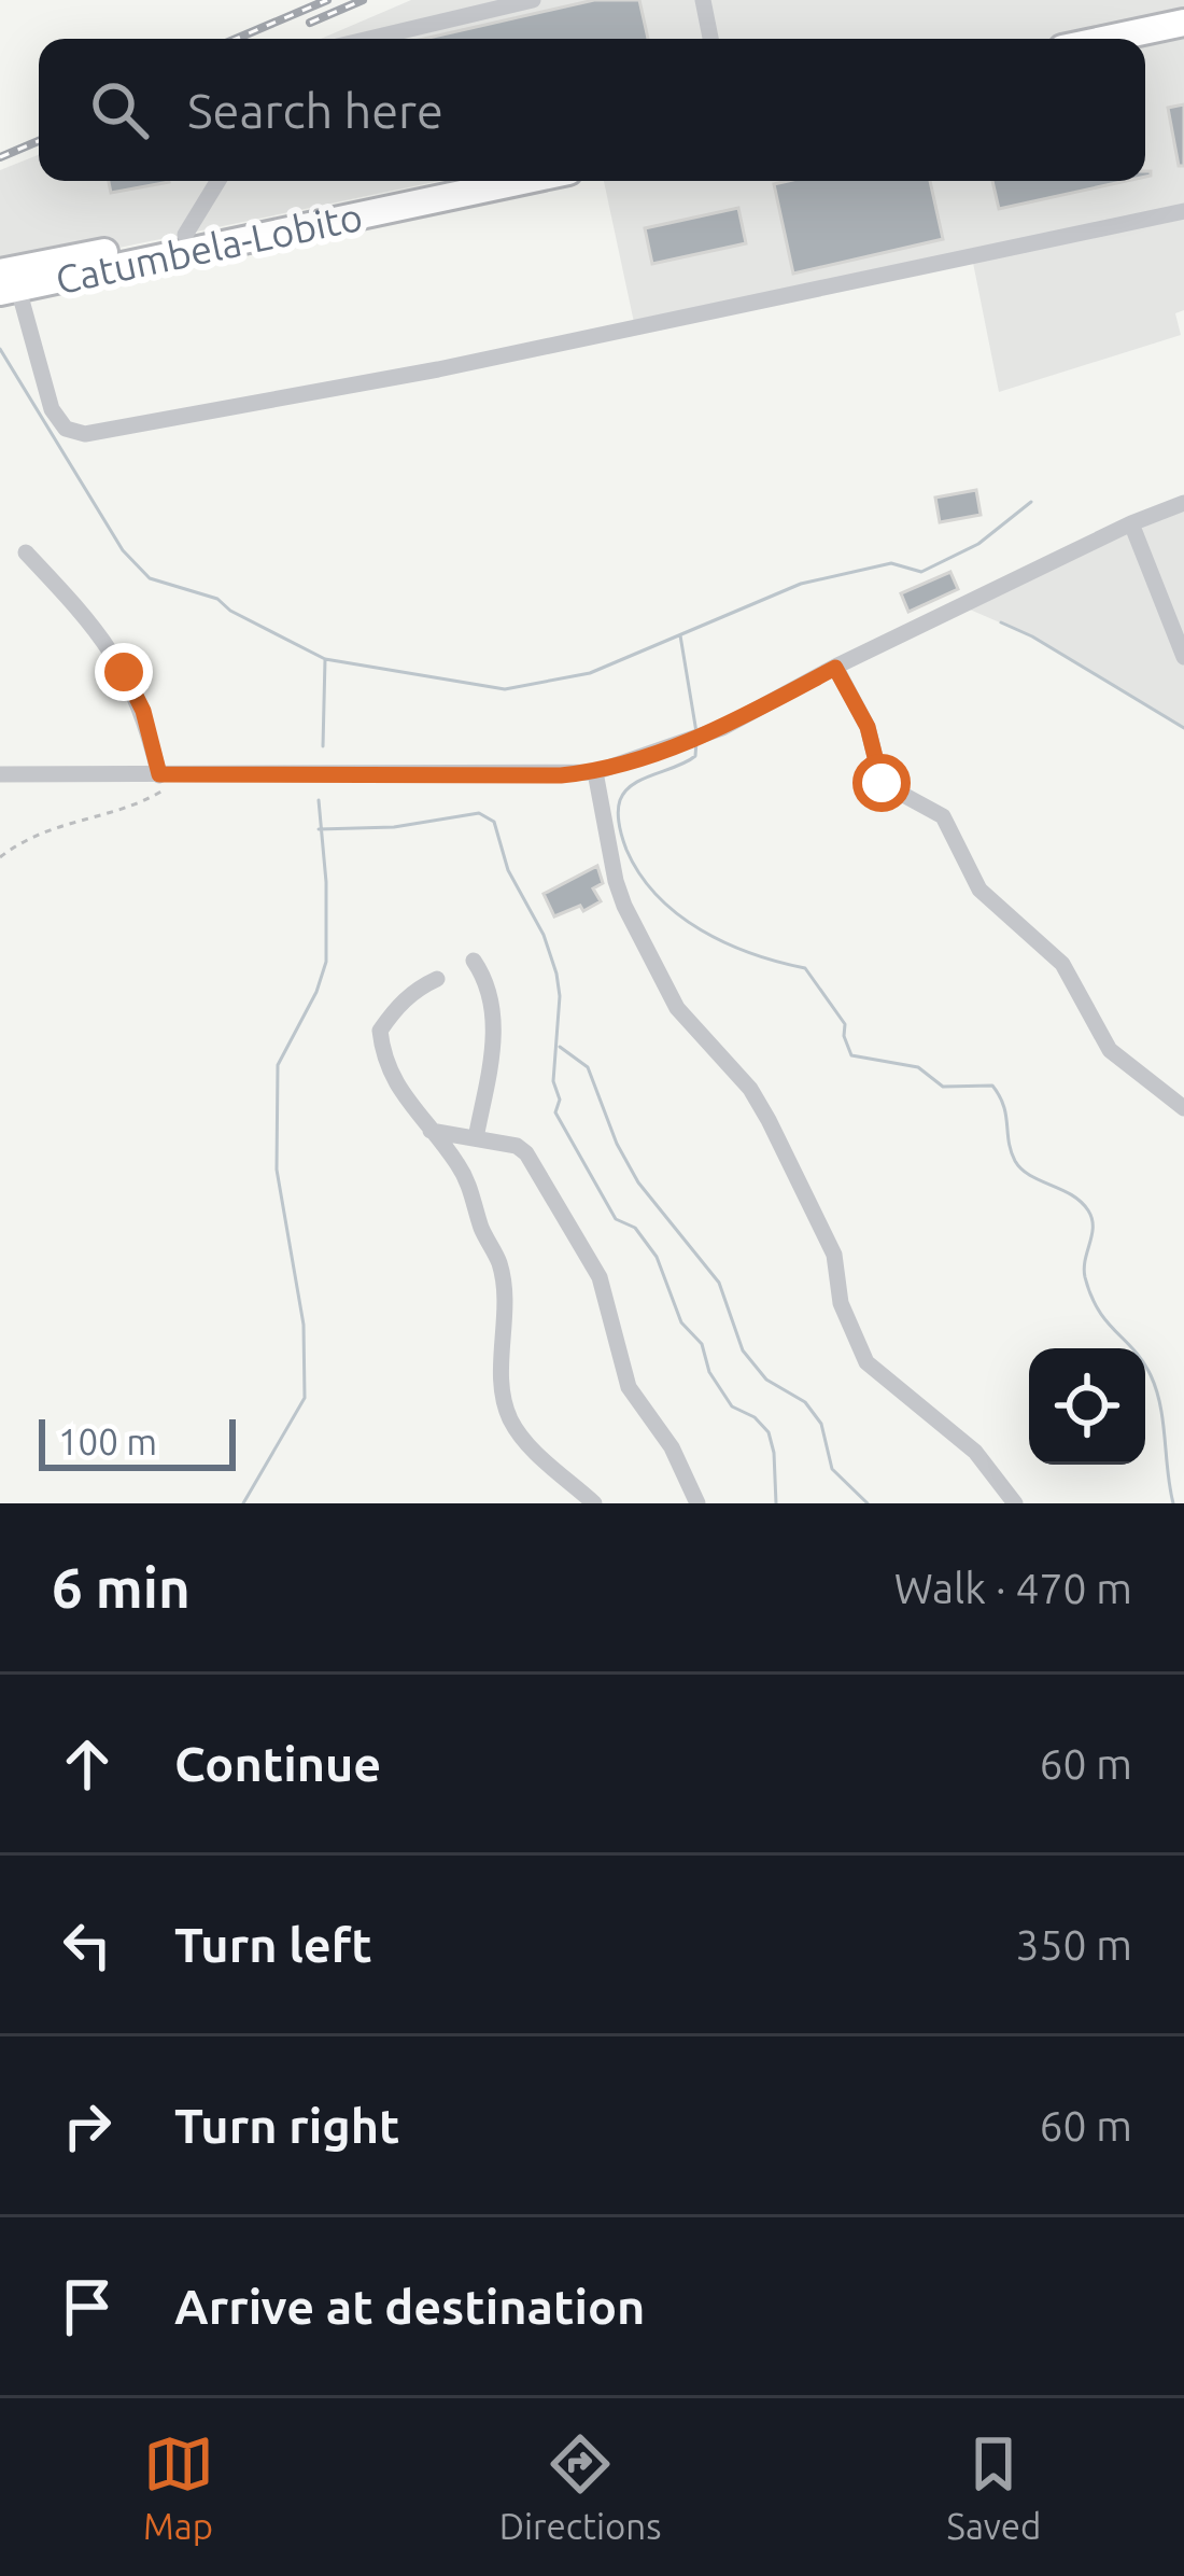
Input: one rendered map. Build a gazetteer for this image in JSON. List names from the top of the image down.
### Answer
{
  "streets": {
    "highway": ["Catumbela-Lobito"]
  },
  "scale_bar": "100 m",
  "page": {
    "search": "Search here",
    "scale": "100 m",
    "heading": ["6 min", "Walk · 470 m"],
    "list": [
      ["Continue", "60 m"],
      ["Turn left", "350 m"],
      ["Turn right", "60 m"],
      "Arrive at destination"
    ],
    "nav": ["Map", "Directions", "Saved"]
  }
}
